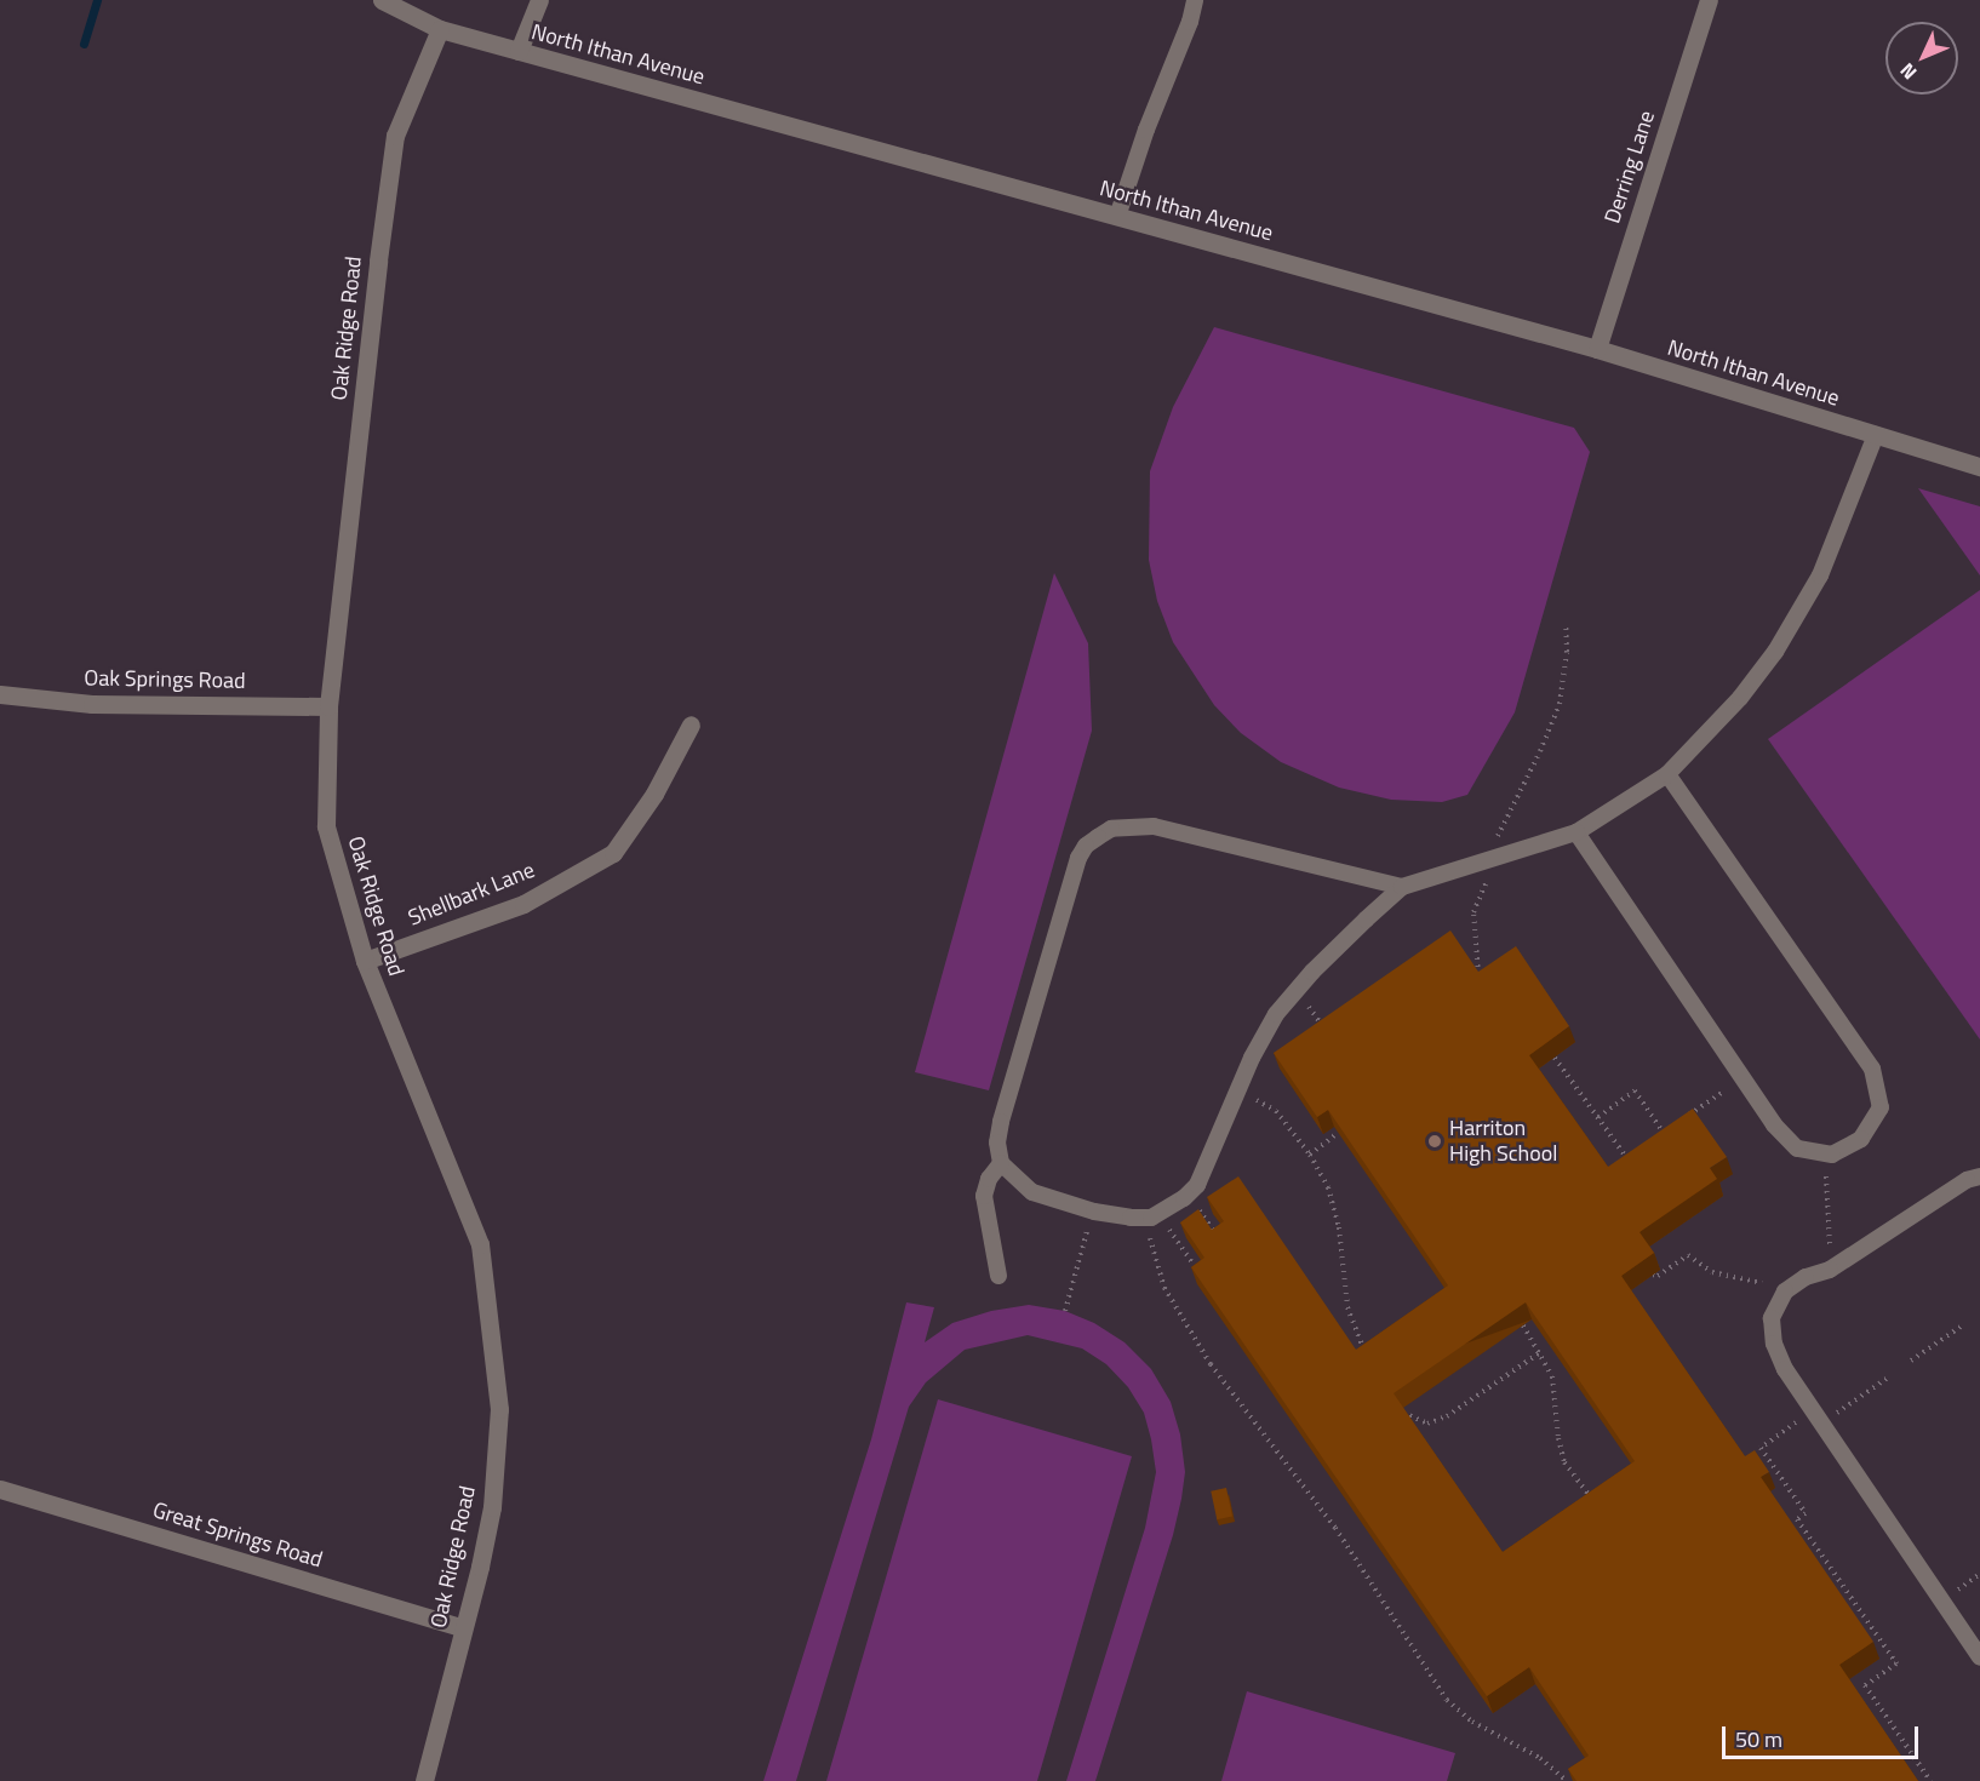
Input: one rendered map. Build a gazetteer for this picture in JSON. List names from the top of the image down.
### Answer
{
  "streets": {
    "street": [
      "North Ithan Avenue",
      "Derring Lane",
      "Oak Ridge Road",
      "Oak Springs Road",
      "Shellbark Lane",
      "Great Springs Road"
    ]
  },
  "crossings": [
    ["North Ithan Avenue", "Derring Lane"],
    ["North Ithan Avenue", "Oak Ridge Road"],
    ["Oak Ridge Road", "Oak Springs Road"],
    ["Oak Ridge Road", "Shellbark Lane"],
    ["Oak Ridge Road", "Great Springs Road"]
  ],
  "places": ["Harriton High School"],
  "scale_bar": "50 m",
  "north": "bottom left"
}
